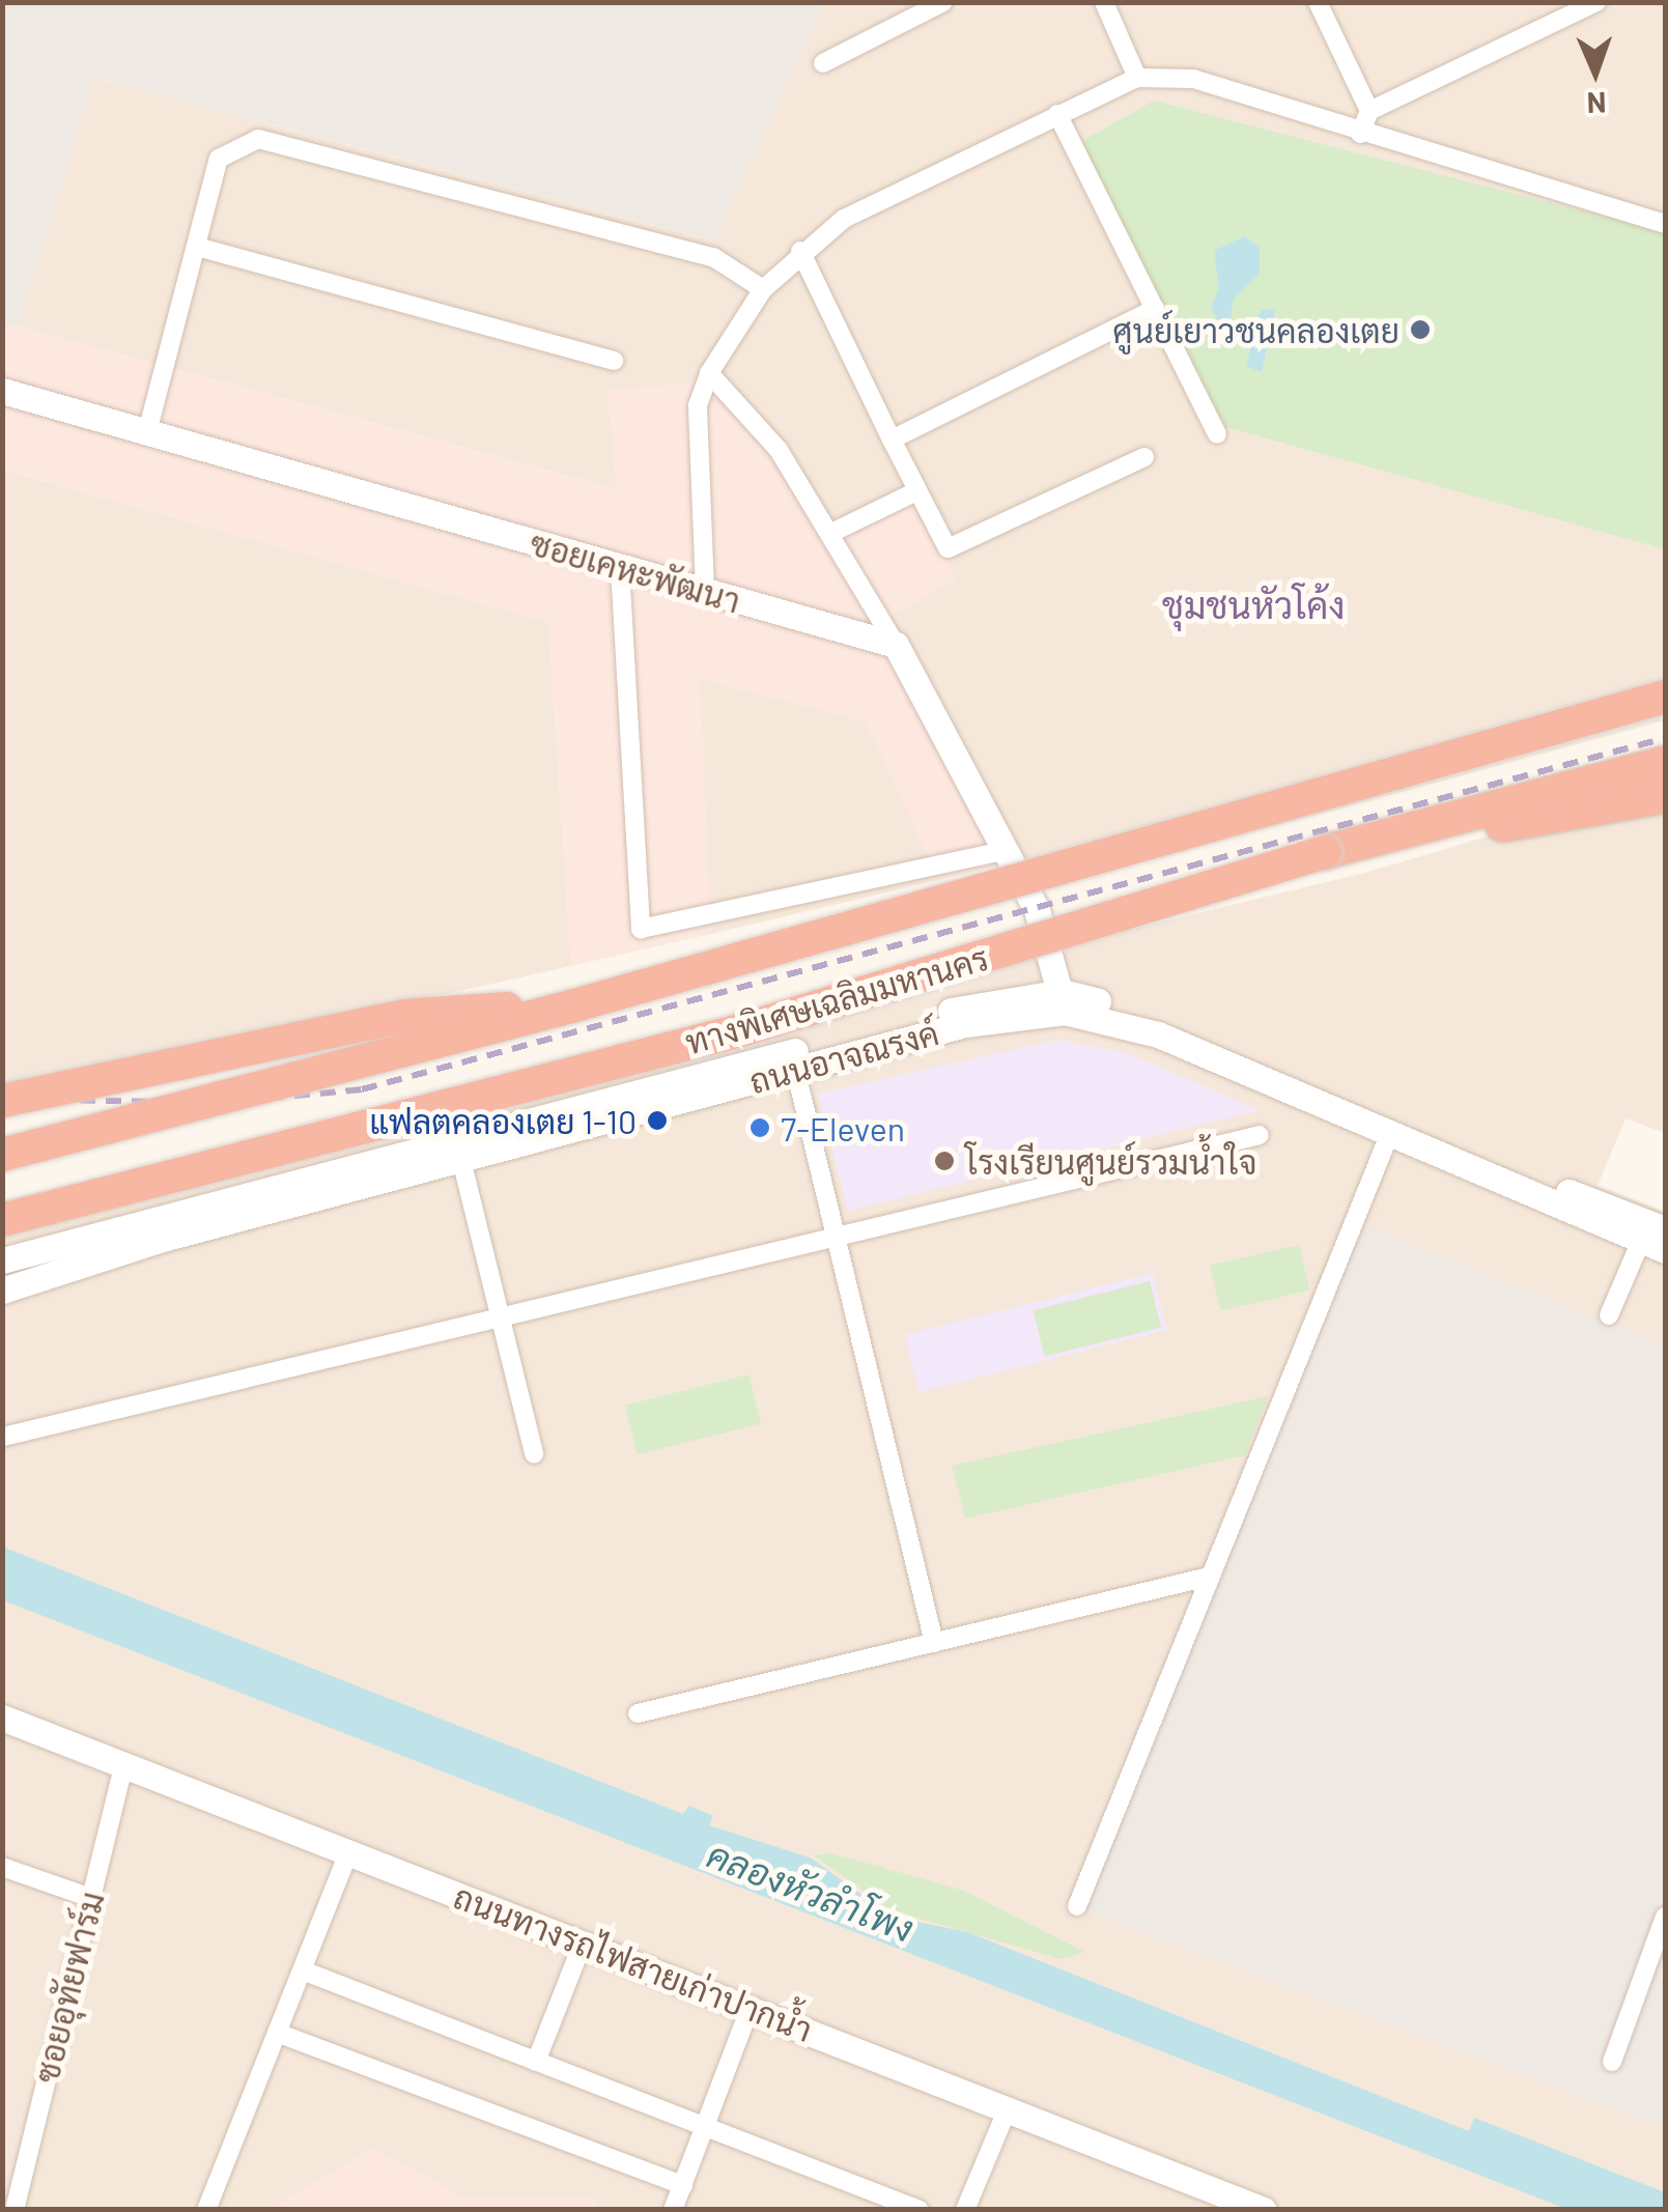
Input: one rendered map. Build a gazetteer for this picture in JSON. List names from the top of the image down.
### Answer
{
  "streets": {
    "highway": ["ทางพิเศษเฉลิมมหานคร"],
    "main road": ["ซอยเคหะพัฒนา", "ถนนอาจณรงค์", "ถนนทางรถไฟสายเก่าปากน้ำ"],
    "street": ["ซอยอุทัยฟาร์ม"]
  },
  "crossings": [
    ["ถนนทางรถไฟสายเก่าปากน้ำ", "ซอยอุทัยฟาร์ม"]
  ],
  "districts": ["ชุมชนหัวโค้ง"],
  "water": ["คลองหัวลำโพง"],
  "places": [
    "ศูนย์เยาวชนคลองเตย",
    "แฟลตคลองเตย 1-10",
    "7-Eleven",
    "โรงเรียนศูนย์รวมน้ำใจ"
  ],
  "north": "bottom"
}
